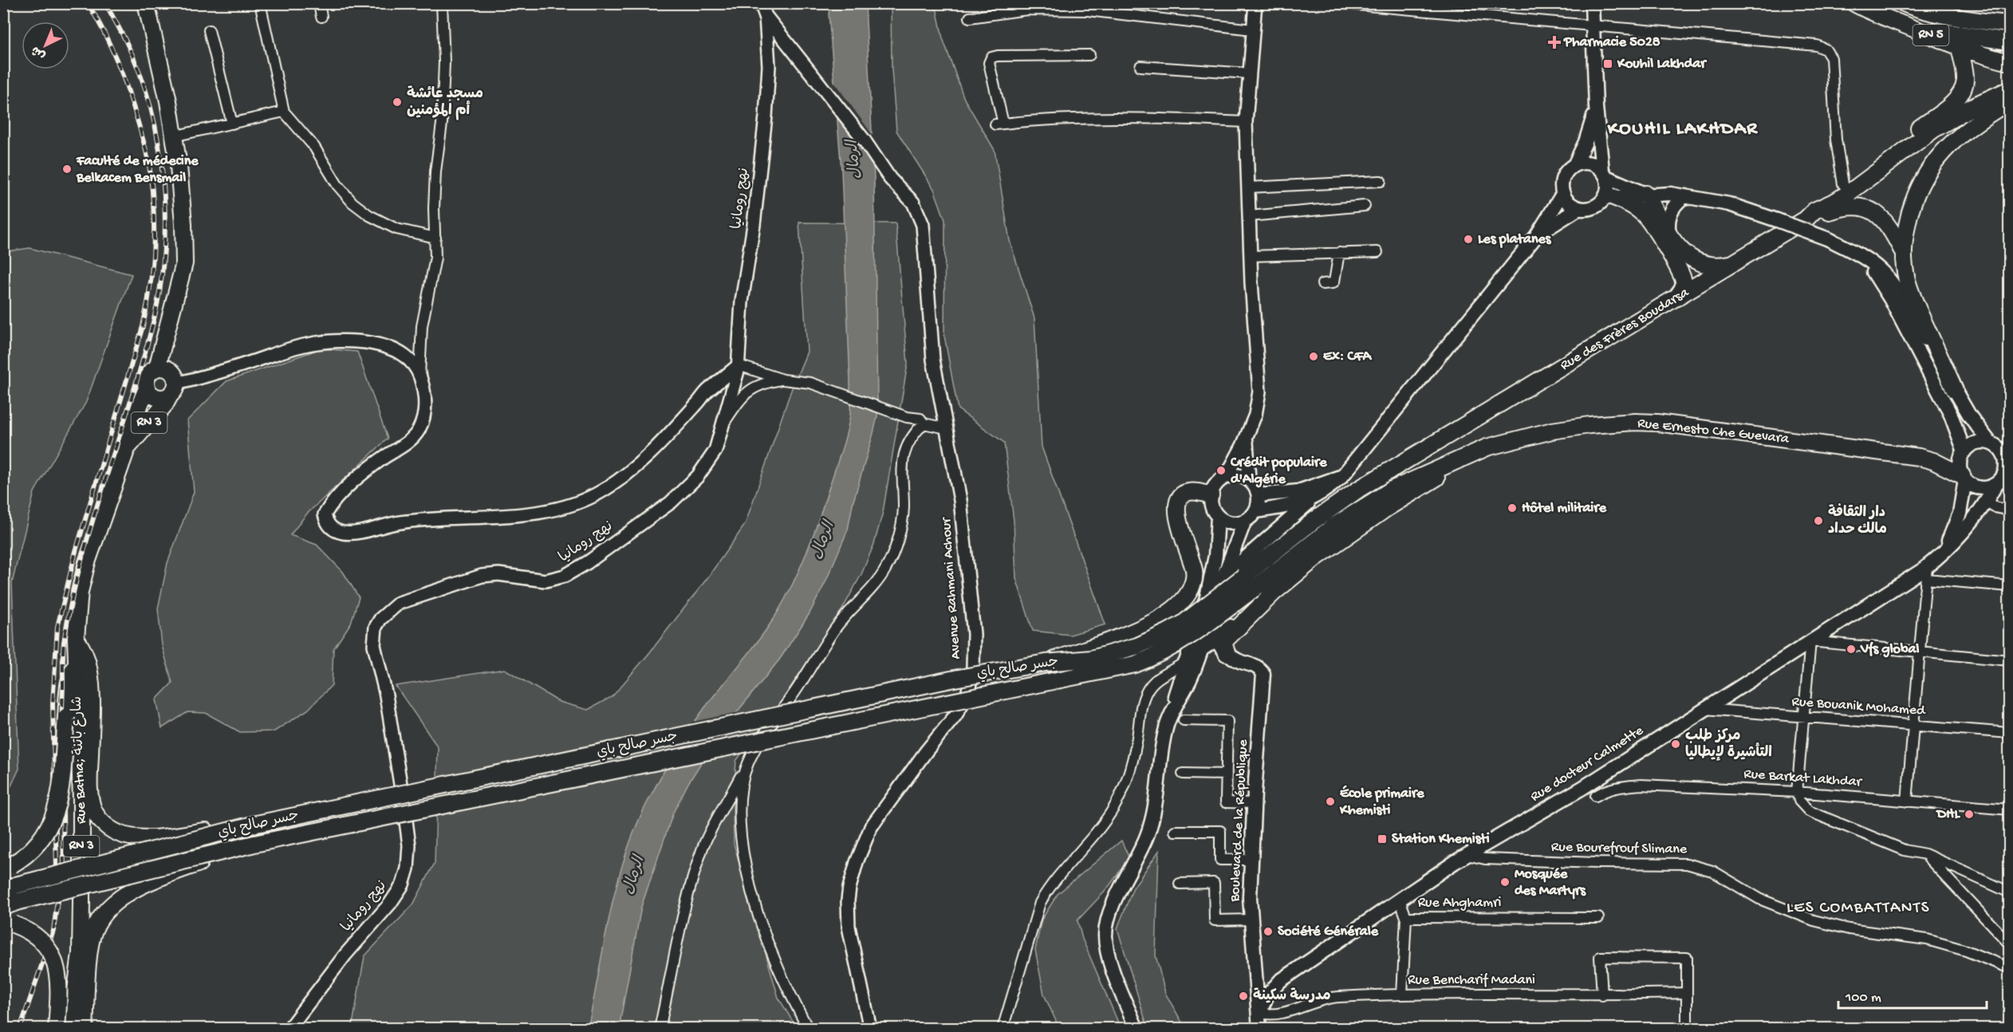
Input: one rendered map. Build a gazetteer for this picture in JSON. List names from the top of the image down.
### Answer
{
  "streets": {
    "main road": [
      "RN 5",
      "Rue des Frères Boudarsa",
      "RN 3",
      "Rue Ernesto Che Guevara",
      "جسر صالح باي",
      "Rue Batna; شارع باتنة",
      "Rue docteur Calmette",
      "Boulevard de la République"
    ],
    "street": [
      "نهج رومانيا",
      "Avenue Rahmani Achour",
      "Rue Bouanik Mohamed",
      "Rue Barkat Lakhdar",
      "Rue Bourefrouf Slimane",
      "Rue Ahghamri",
      "Rue Bencharif Madani"
    ]
  },
  "crossings": [
    ["نهج رومانيا", "Avenue Rahmani Achour"],
    ["Rue des Frères Boudarsa", "جسر صالح باي"],
    ["RN 3", "Rue Batna; شارع باتنة"],
    ["Rue Ernesto Che Guevara", "Rue docteur Calmette"],
    ["Rue Bouanik Mohamed", "Rue docteur Calmette"],
    ["Rue docteur Calmette", "Boulevard de la République"],
    ["Rue docteur Calmette", "Rue Bourefrouf Slimane"],
    ["Rue docteur Calmette", "Rue Bencharif Madani"],
    ["Boulevard de la République", "Rue Bencharif Madani"]
  ],
  "districts": ["KOUHIL LAKHDAR", "LES COMBATTANTS"],
  "water": ["الرمال"],
  "places": {
    "health": ["Pharmacie 5028"],
    "transit": ["Kouhil Lakhdar", "Station Khemisti"],
    "other": [
      "مسجد عائشة أم المؤمنين",
      "Faculté de médecine Belkacem Bensmail",
      "Les platanes",
      "Ex: CFA",
      "Crédit populaire d'Algérie",
      "Hôtel militaire",
      "دار الثقافة مالك حداد",
      "Vfs global",
      "مركز طلب التأشيرة لإيطاليا",
      "École primaire Khemisti",
      "DHL",
      "Mosquée des Martyrs",
      "Société Générale",
      "مدرسة سكينة"
    ]
  },
  "scale_bar": "100 m",
  "north": "bottom left"
}
